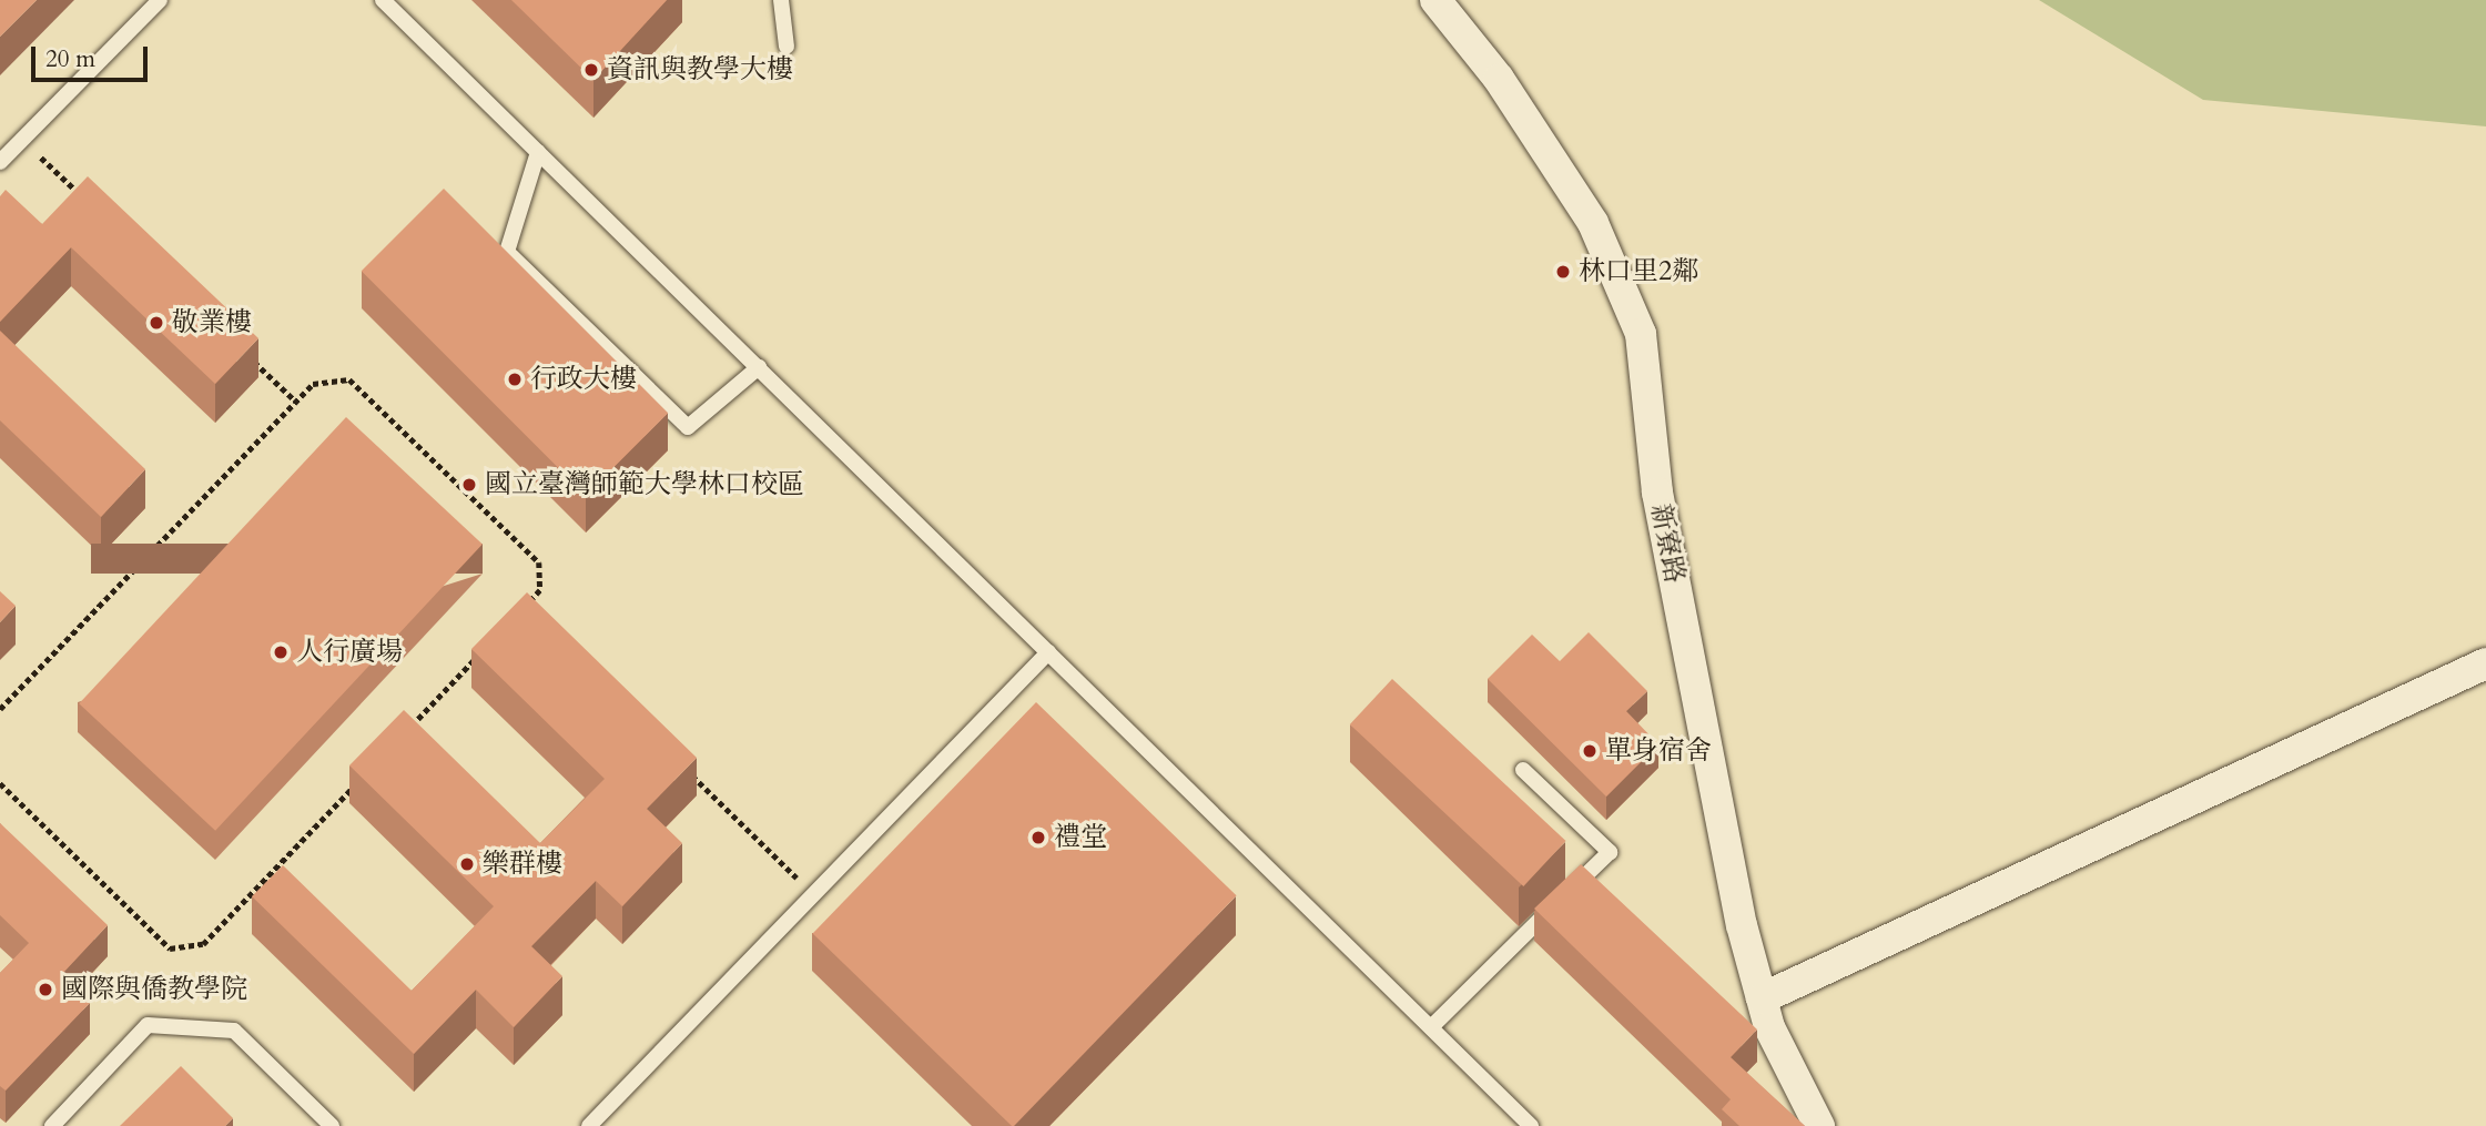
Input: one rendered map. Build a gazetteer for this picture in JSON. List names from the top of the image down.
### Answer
{
  "streets": {
    "street": ["新寮路"]
  },
  "places": [
    "資訊與教學大樓",
    "林口里2鄰",
    "敬業樓",
    "行政大樓",
    "國立臺灣師範大學林口校區",
    "人行廣場",
    "單身宿舍",
    "禮堂",
    "樂群樓",
    "國際與僑教學院"
  ],
  "scale_bar": "20 m"
}
